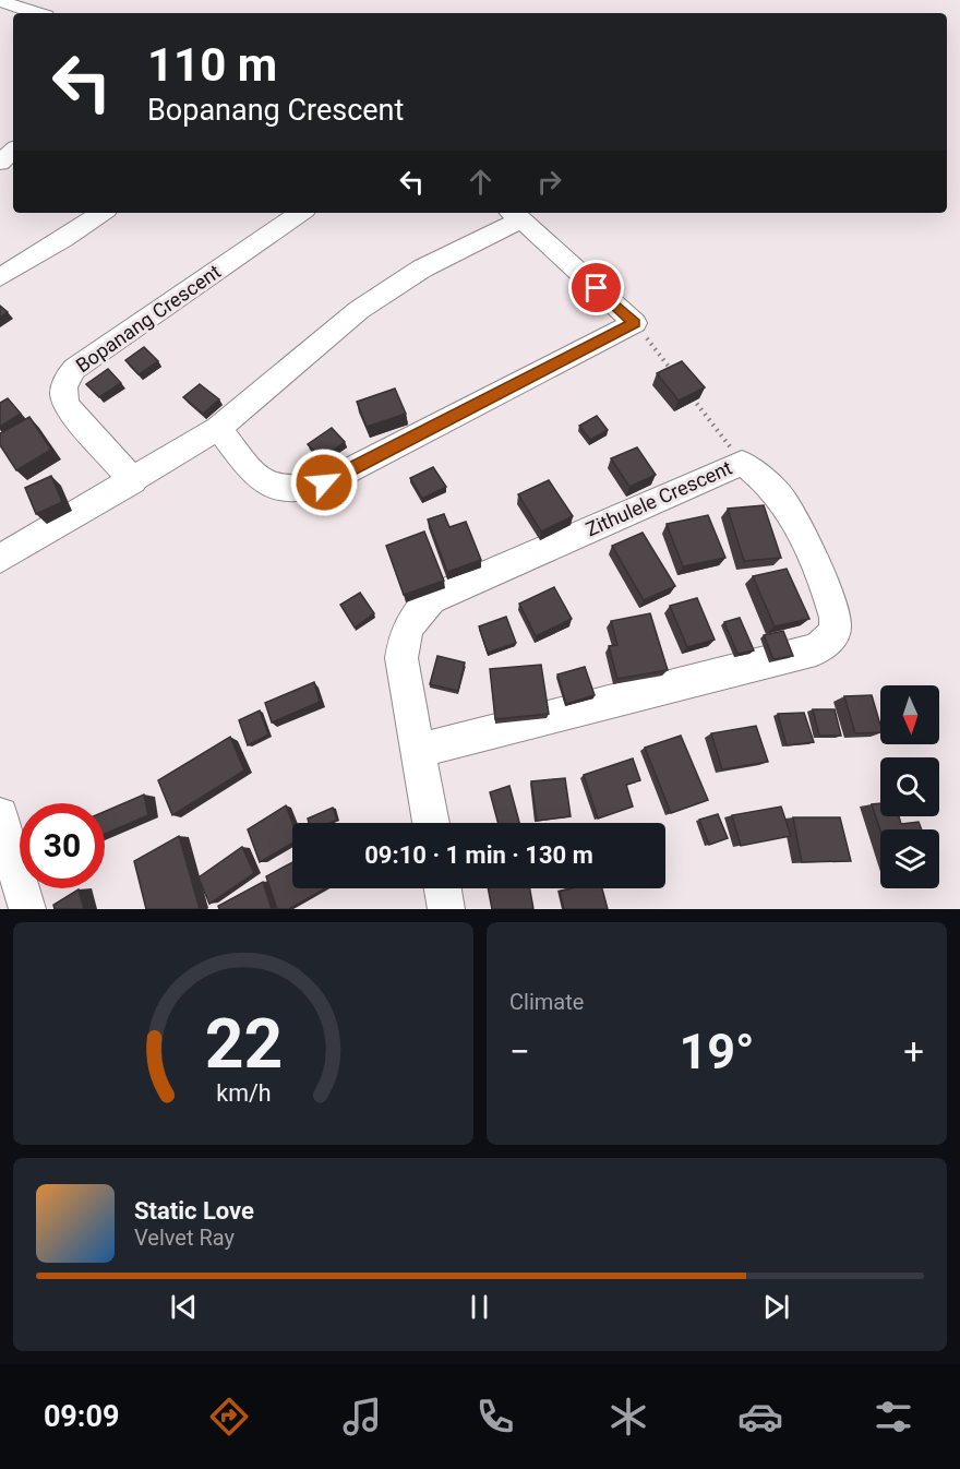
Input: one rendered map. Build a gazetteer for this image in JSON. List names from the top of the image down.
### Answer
{
  "streets": {
    "street": ["Bopanang Crescent", "Zithulele Crescent"]
  },
  "north": "bottom",
  "page": {
    "turn": ["110 m", "Bopanang Crescent"],
    "limit": "30",
    "trip": "09:10 · 1 min · 130 m",
    "tile": "Climate",
    "heat": ["−", "19°", "+"],
    "song": ["Static Love", "Velvet Ray"],
    "tabs": "09:09",
    "gauge": ["22", "km/h"]
  }
}
